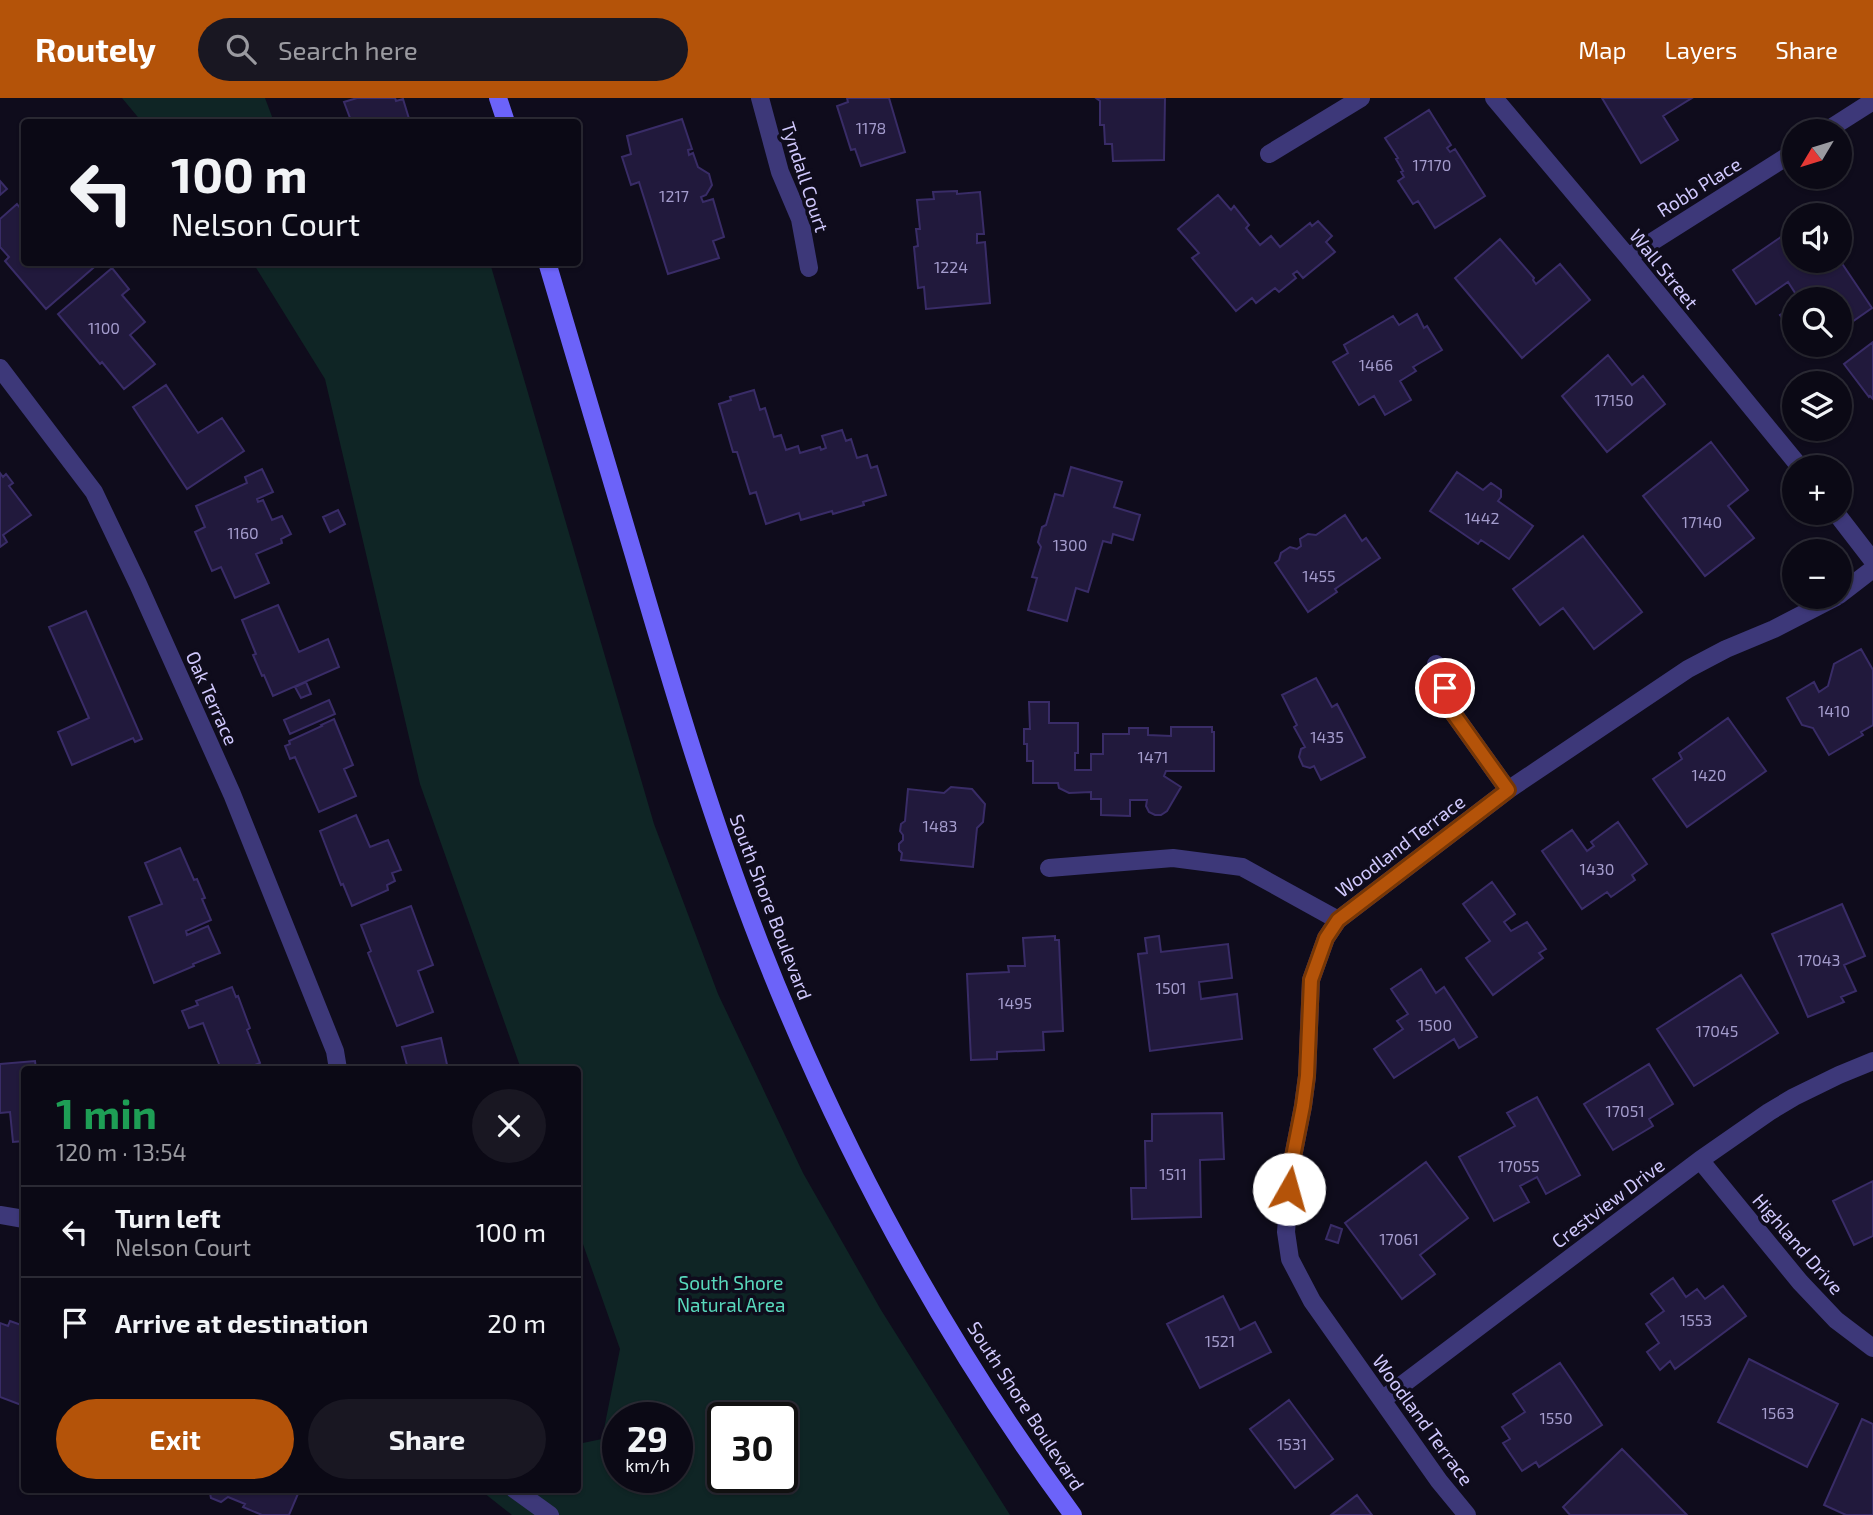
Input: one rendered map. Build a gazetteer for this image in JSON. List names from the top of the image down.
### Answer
{
  "streets": {
    "main road": ["South Shore Boulevard"],
    "street": [
      "Tyndall Court",
      "Robb Place",
      "Wall Street",
      "Oak Terrace",
      "Woodland Terrace",
      "Crestview Drive",
      "Highland Drive"
    ]
  },
  "crossings": [
    ["Robb Place", "Wall Street"],
    ["Woodland Terrace", "Crestview Drive"],
    ["Crestview Drive", "Highland Drive"]
  ],
  "parks": ["South Shore Natural Area"],
  "house_numbers": [
    "1178",
    "17170",
    "1217",
    "1224",
    "1100",
    "1466",
    "17150",
    "1442",
    "17140",
    "1160",
    "1300",
    "1455",
    "1410",
    "1435",
    "1471",
    "1420",
    "1483",
    "1430",
    "17043",
    "1501",
    "1495",
    "1500",
    "17045",
    "17051",
    "17055",
    "1511",
    "17061",
    "1553",
    "1521",
    "1563",
    "1550",
    "1531"
  ],
  "north": "bottom left",
  "page": {
    "header": "Routely",
    "search": "Search here",
    "nav": ["Map", "Layers", "Share"],
    "map_buttons": ["+", "−"],
    "turn": ["100 m", "Nelson Court"],
    "heading": ["1 min", "120 m · 13:54"],
    "list": [
      {
        "name": "Turn left",
        "note": "Nelson Court",
        "value": "100 m"
      },
      {
        "name": "Arrive at destination",
        "value": "20 m"
      }
    ],
    "buttons": ["Exit", "Share"],
    "speed": "29 km/h",
    "limit": "30"
  }
}
